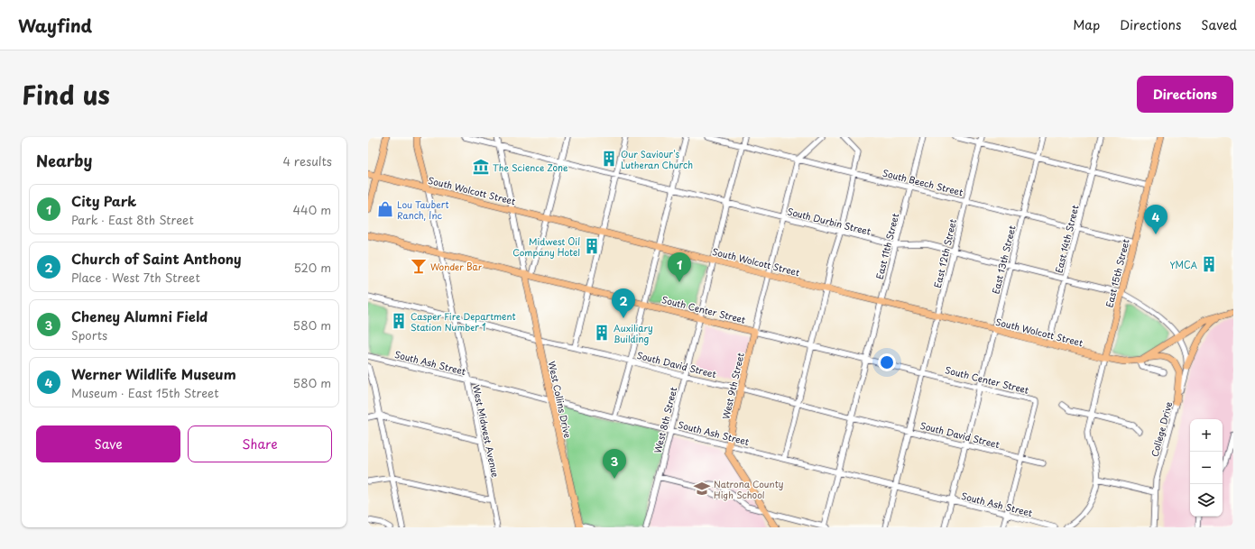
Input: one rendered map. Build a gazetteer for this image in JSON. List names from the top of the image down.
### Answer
{
  "streets": {
    "main road": [
      "South Wolcott Street",
      "East 15th Street",
      "South Center Street",
      "West 9th Street",
      "West Collins Drive"
    ],
    "street": [
      "South Beech Street",
      "South Durbin Street",
      "East 14th Street",
      "East 11th Street",
      "East 12th Street",
      "East 13th Street",
      "South Ash Street",
      "South David Street",
      "West 8th Street",
      "College Drive",
      "West Midwest Avenue"
    ]
  },
  "crossings": [
    ["South Beech Street", "East 14th Street"],
    ["South Beech Street", "East 11th Street"],
    ["South Beech Street", "East 12th Street"],
    ["South Beech Street", "East 13th Street"],
    ["South Beech Street", "East 15th Street"],
    ["South Beech Street", "West 8th Street"],
    ["South Wolcott Street", "South Durbin Street"],
    ["South Wolcott Street", "East 14th Street"],
    ["South Wolcott Street", "East 11th Street"],
    ["South Wolcott Street", "East 12th Street"],
    ["South Wolcott Street", "East 13th Street"],
    ["South Wolcott Street", "East 15th Street"],
    ["South Wolcott Street", "West 8th Street"],
    ["South Wolcott Street", "College Drive"],
    ["South Wolcott Street", "West Midwest Avenue"],
    ["South Durbin Street", "East 14th Street"],
    ["South Durbin Street", "East 11th Street"],
    ["South Durbin Street", "East 12th Street"],
    ["South Durbin Street", "East 13th Street"],
    ["South Durbin Street", "East 15th Street"],
    ["South Durbin Street", "West 8th Street"],
    ["South Durbin Street", "College Drive"],
    ["East 11th Street", "South Center Street"],
    ["East 11th Street", "South Ash Street"],
    ["East 11th Street", "South David Street"],
    ["East 12th Street", "South Center Street"],
    ["East 12th Street", "South Ash Street"],
    ["East 12th Street", "South David Street"],
    ["East 13th Street", "South Center Street"],
    ["East 13th Street", "South Ash Street"],
    ["East 13th Street", "South David Street"],
    ["South Center Street", "South David Street"],
    ["South Center Street", "West 9th Street"],
    ["South Center Street", "West Collins Drive"],
    ["South Center Street", "West 8th Street"],
    ["South Center Street", "West Midwest Avenue"],
    ["South Ash Street", "West 9th Street"],
    ["South Ash Street", "West Collins Drive"],
    ["South Ash Street", "West 8th Street"],
    ["South Ash Street", "West Midwest Avenue"],
    ["South David Street", "West 9th Street"],
    ["South David Street", "West Collins Drive"],
    ["South David Street", "West 8th Street"],
    ["South David Street", "West Midwest Avenue"]
  ],
  "places": {
    "building": [
      "Our Saviour's Lutheran Church",
      "Midwest Oil Company Hotel",
      "YMCA",
      "Casper Fire Department Station Number 1",
      "Auxiliary Building"
    ],
    "museum": ["The Science Zone"],
    "shop": ["Lou Taubert Ranch, Inc"],
    "bar": ["Wonder Bar"],
    "school or university": ["Natrona County High School"]
  },
  "page": {
    "header": "Wayfind",
    "nav": ["Map", "Directions", "Saved"],
    "title": "Find us",
    "buttons": [
      "Directions",
      ["Save", "Share"]
    ],
    "heading": ["Nearby", "4 results"],
    "list": [
      {
        "mark": "1",
        "name": "City Park",
        "note": "Park · East 8th Street",
        "value": "440 m"
      },
      {
        "mark": "2",
        "name": "Church of Saint Anthony",
        "note": "Place · West 7th Street",
        "value": "520 m"
      },
      {
        "mark": "3",
        "name": "Cheney Alumni Field",
        "note": "Sports",
        "value": "580 m"
      },
      {
        "mark": "4",
        "name": "Werner Wildlife Museum",
        "note": "Museum · East 15th Street",
        "value": "580 m"
      }
    ],
    "pins": [
      "4",
      "1",
      "2",
      "3"
    ],
    "map_buttons": ["+", "−"]
  }
}
